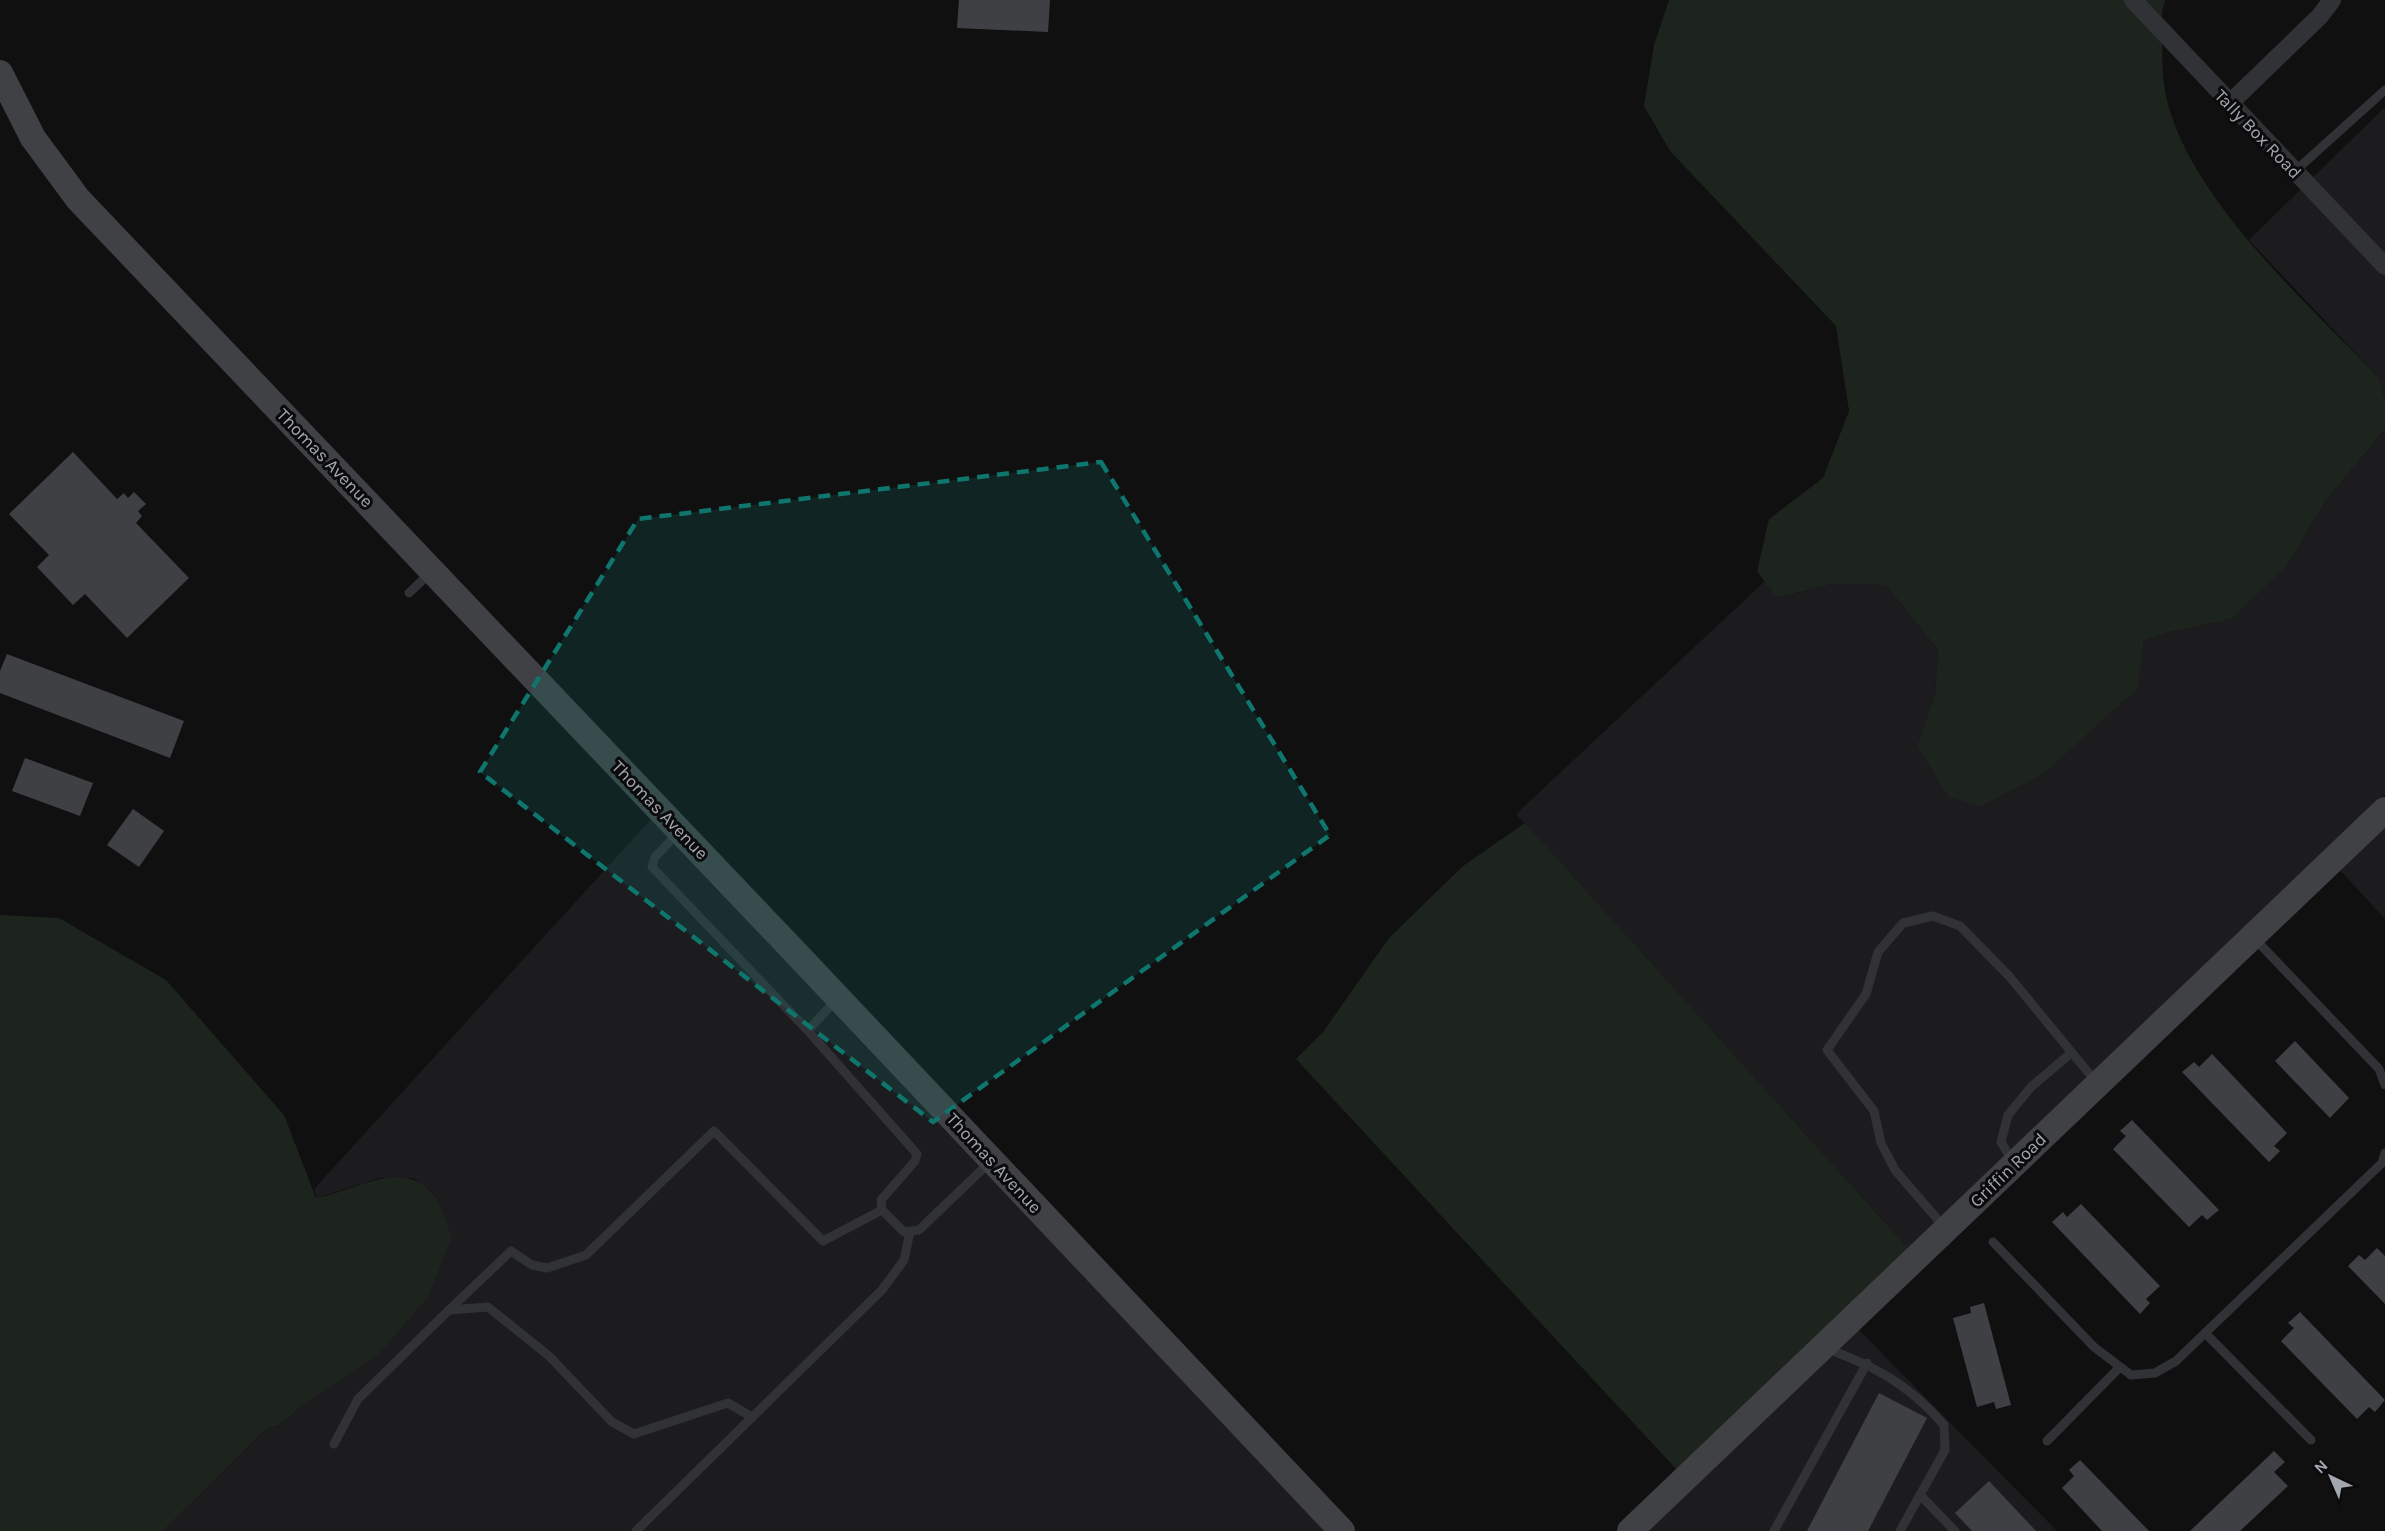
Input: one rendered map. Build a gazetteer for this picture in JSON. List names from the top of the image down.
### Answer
{
  "streets": {
    "street": ["Tally Box Road", "Thomas Avenue", "Griffin Road"]
  },
  "north": "top left"
}
